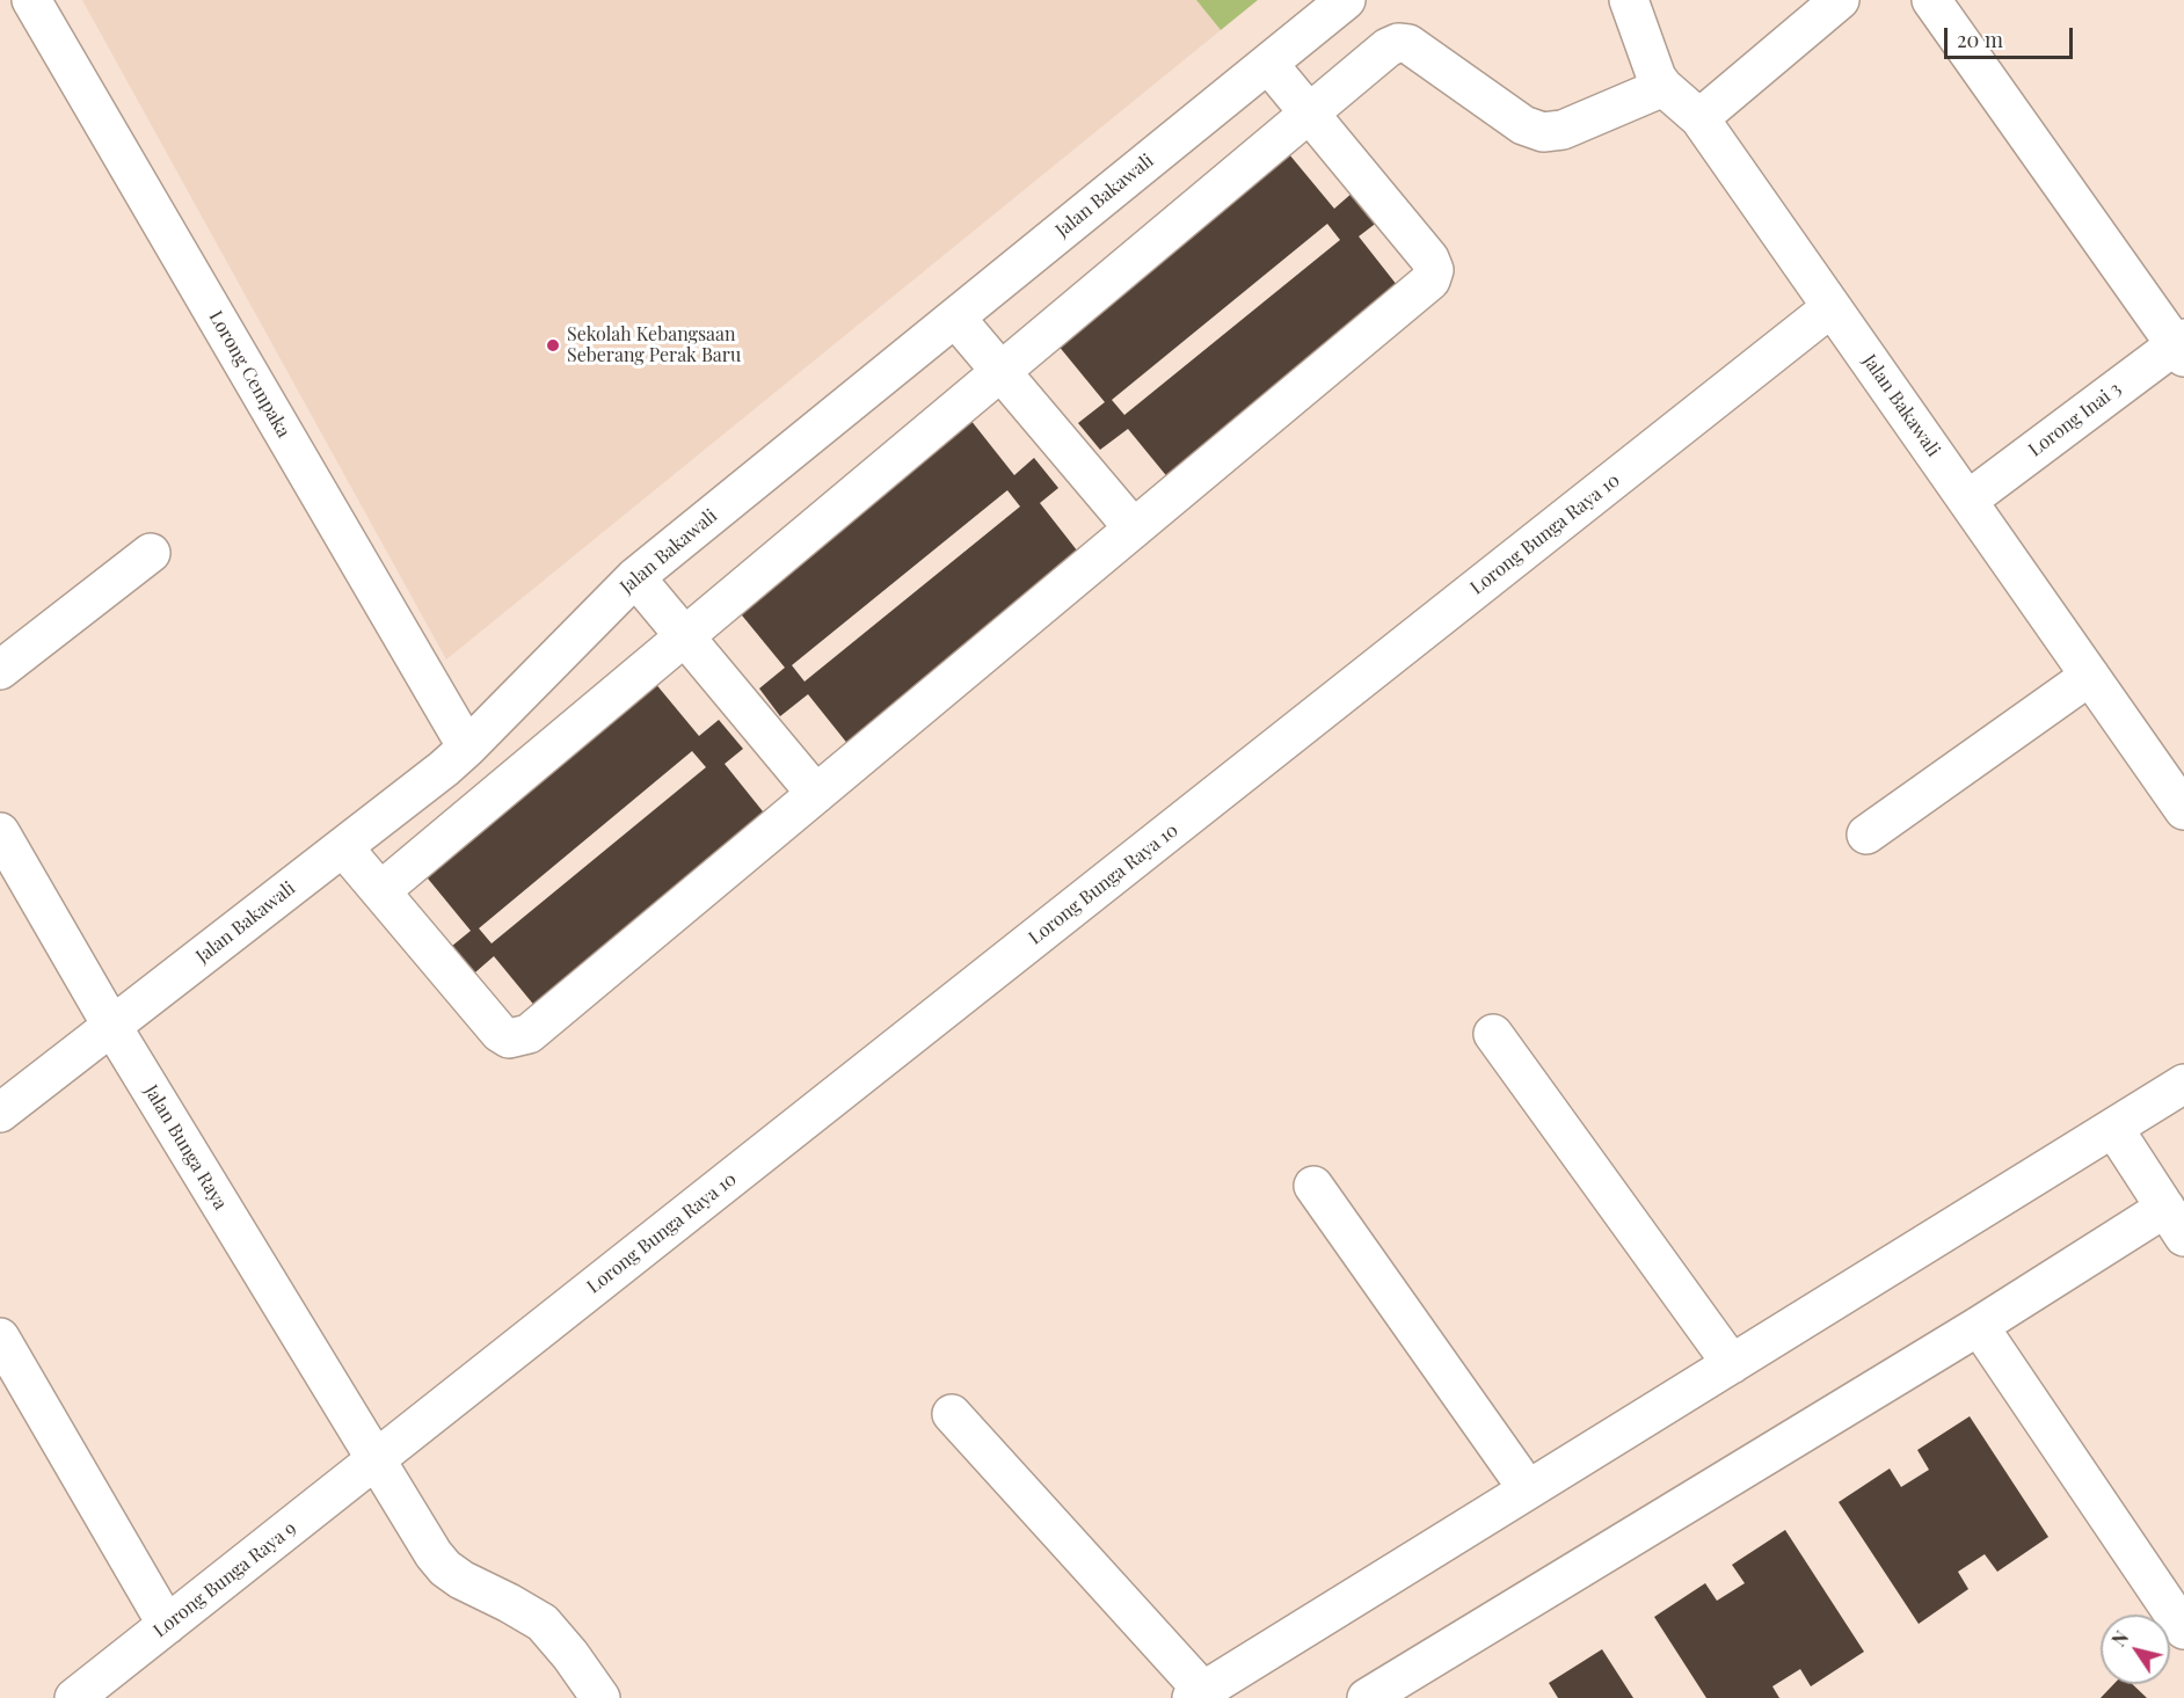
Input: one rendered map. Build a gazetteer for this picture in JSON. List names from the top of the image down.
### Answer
{
  "streets": {
    "street": [
      "Jalan Bakawali",
      "Lorong Cempaka",
      "Lorong Inai 3",
      "Lorong Bunga Raya 10",
      "Jalan Bunga Raya",
      "Lorong Bunga Raya 9"
    ]
  },
  "crossings": [
    ["Jalan Bakawali", "Lorong Cempaka"],
    ["Jalan Bakawali", "Lorong Inai 3"],
    ["Jalan Bakawali", "Lorong Bunga Raya 10"],
    ["Jalan Bakawali", "Jalan Bunga Raya"],
    ["Lorong Bunga Raya 10", "Jalan Bunga Raya"],
    ["Lorong Bunga Raya 10", "Lorong Bunga Raya 9"],
    ["Jalan Bunga Raya", "Lorong Bunga Raya 9"]
  ],
  "places": ["Sekolah Kebangsaan Seberang Perak Baru"],
  "scale_bar": "20 m",
  "north": "top left"
}
